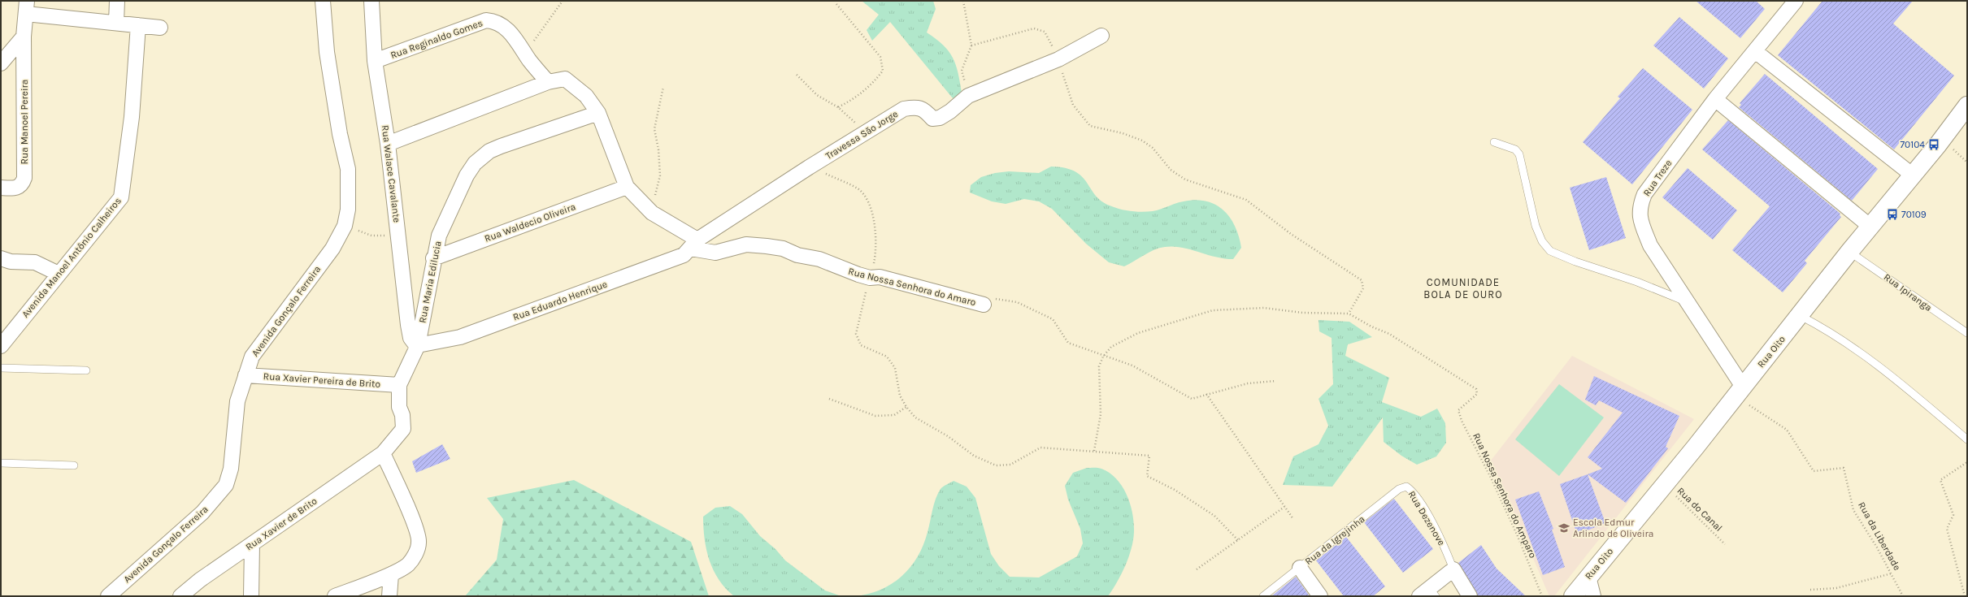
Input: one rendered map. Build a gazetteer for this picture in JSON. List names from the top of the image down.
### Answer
{
  "streets": {
    "street": [
      "Rua Reginaldo Gomes",
      "Rua Manoel Pereira",
      "Travessa São Jorge",
      "Rua Walace Cavalante",
      "Rua Treze",
      "Rua Waldecio Oliveira",
      "Avenida Manoel Antônio Calheiros",
      "Rua Maria Edilucia",
      "Rua Nossa Senhora do Amaro",
      "Rua Eduardo Henrique",
      "Avenida Gonçalo Ferreira",
      "Rua Oito",
      "Rua Xavier Pereira de Brito",
      "Rua Dezenove",
      "Rua Xavier de Brito"
    ],
    "lane": ["Rua Ipiranga", "Rua da Igrejinha"],
    "path": ["Rua Nossa Senhora do Amparo", "Rua do Canal", "Rua da Liberdade"]
  },
  "crossings": [
    ["Rua Reginaldo Gomes", "Rua Walace Cavalante"],
    ["Travessa São Jorge", "Rua Nossa Senhora do Amaro"],
    ["Travessa São Jorge", "Rua Eduardo Henrique"],
    ["Rua Walace Cavalante", "Rua Maria Edilucia"],
    ["Rua Walace Cavalante", "Rua Eduardo Henrique"],
    ["Rua Treze", "Rua Oito"],
    ["Rua Treze", "Rua da Liberdade"],
    ["Rua Waldecio Oliveira", "Rua Maria Edilucia"],
    ["Rua Maria Edilucia", "Rua Eduardo Henrique"],
    ["Rua Maria Edilucia", "Rua Xavier Pereira de Brito"],
    ["Rua Maria Edilucia", "Rua Xavier de Brito"],
    ["Rua Nossa Senhora do Amaro", "Rua Eduardo Henrique"],
    ["Rua Ipiranga", "Rua Oito"],
    ["Avenida Gonçalo Ferreira", "Rua Xavier Pereira de Brito"],
    ["Rua Oito", "Rua do Canal"],
    ["Rua Oito", "Rua da Liberdade"],
    ["Rua Dezenove", "Rua da Igrejinha"]
  ],
  "districts": ["COMUNIDADE BOLA DE OURO"],
  "places": {
    "bus stop": ["70104", "70109"],
    "school or university": ["Escola Edmur Arlindo de Oliveira"]
  }
}
